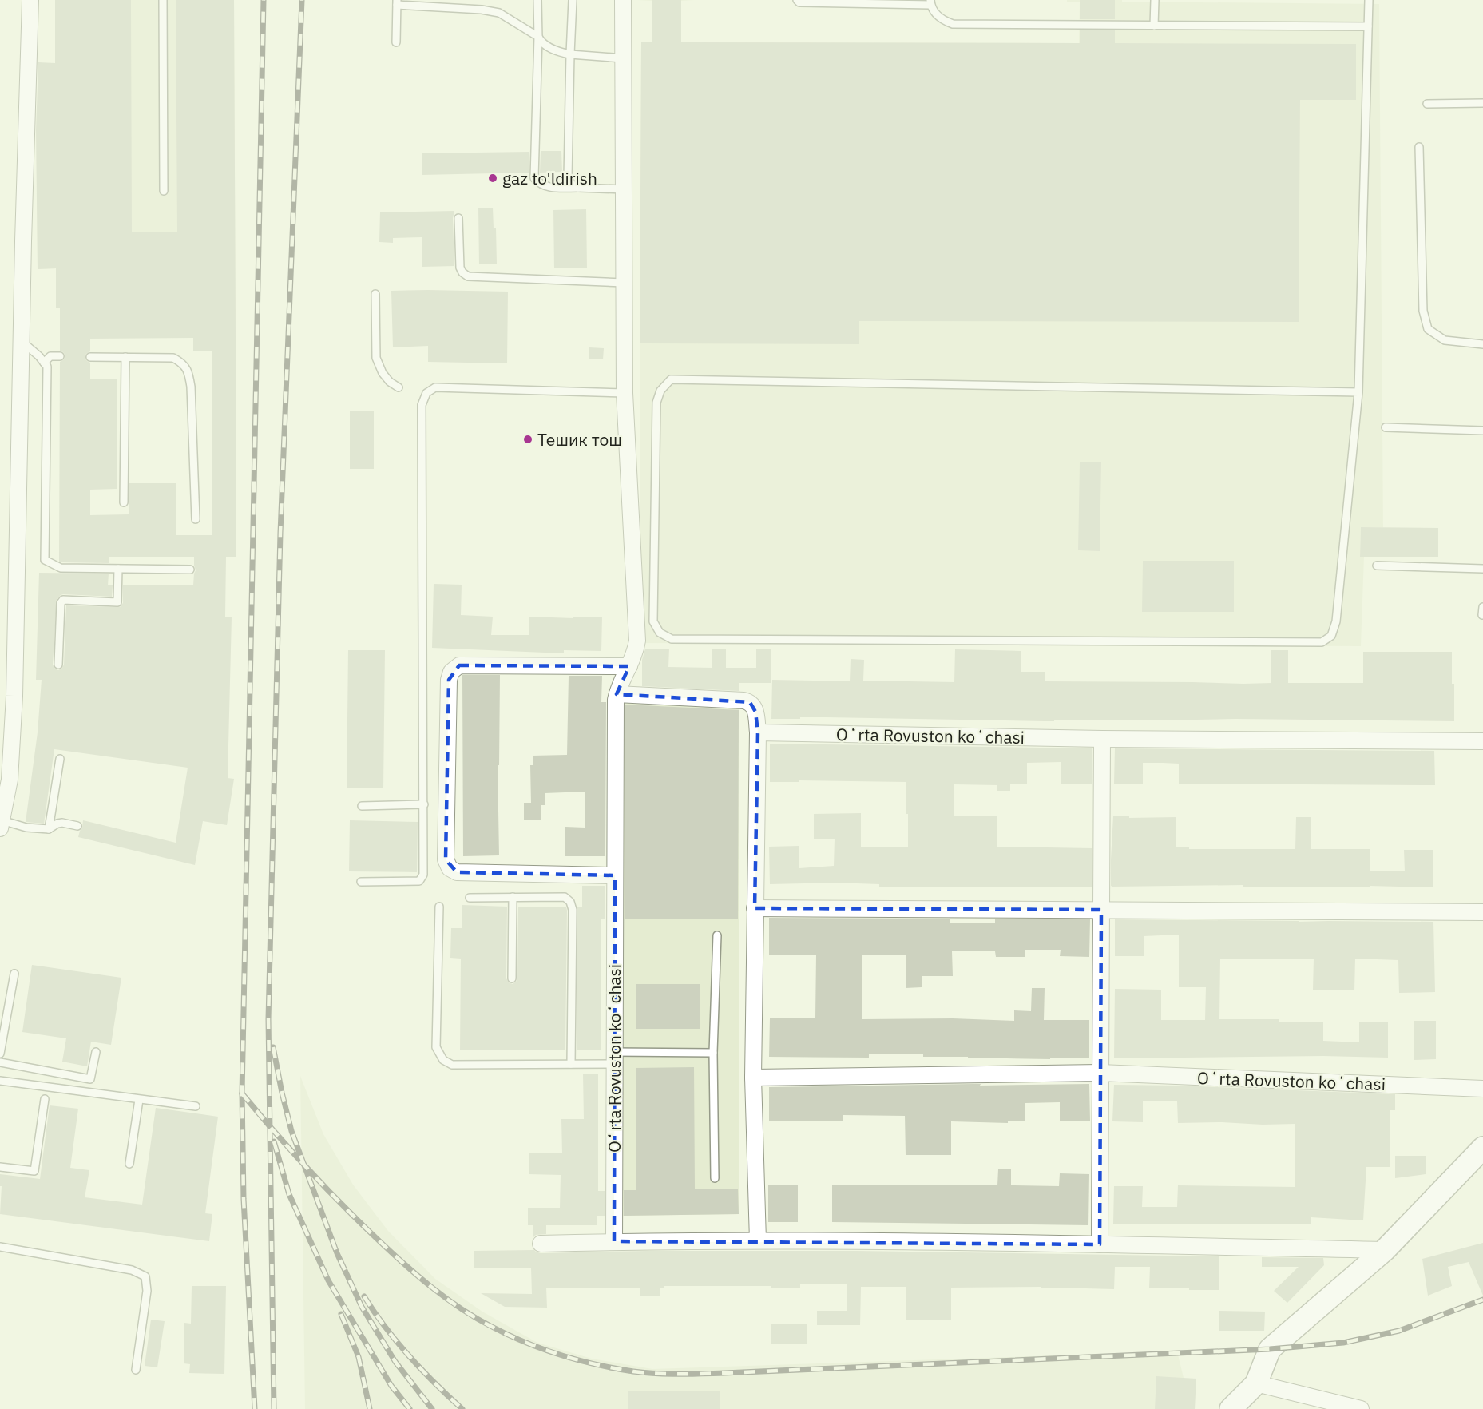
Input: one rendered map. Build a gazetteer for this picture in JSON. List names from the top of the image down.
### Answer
{
  "streets": {
    "street": ["Oʻrta Rovuston koʻchasi"]
  },
  "places": ["gaz to'ldirish", "Тешик тош"]
}
